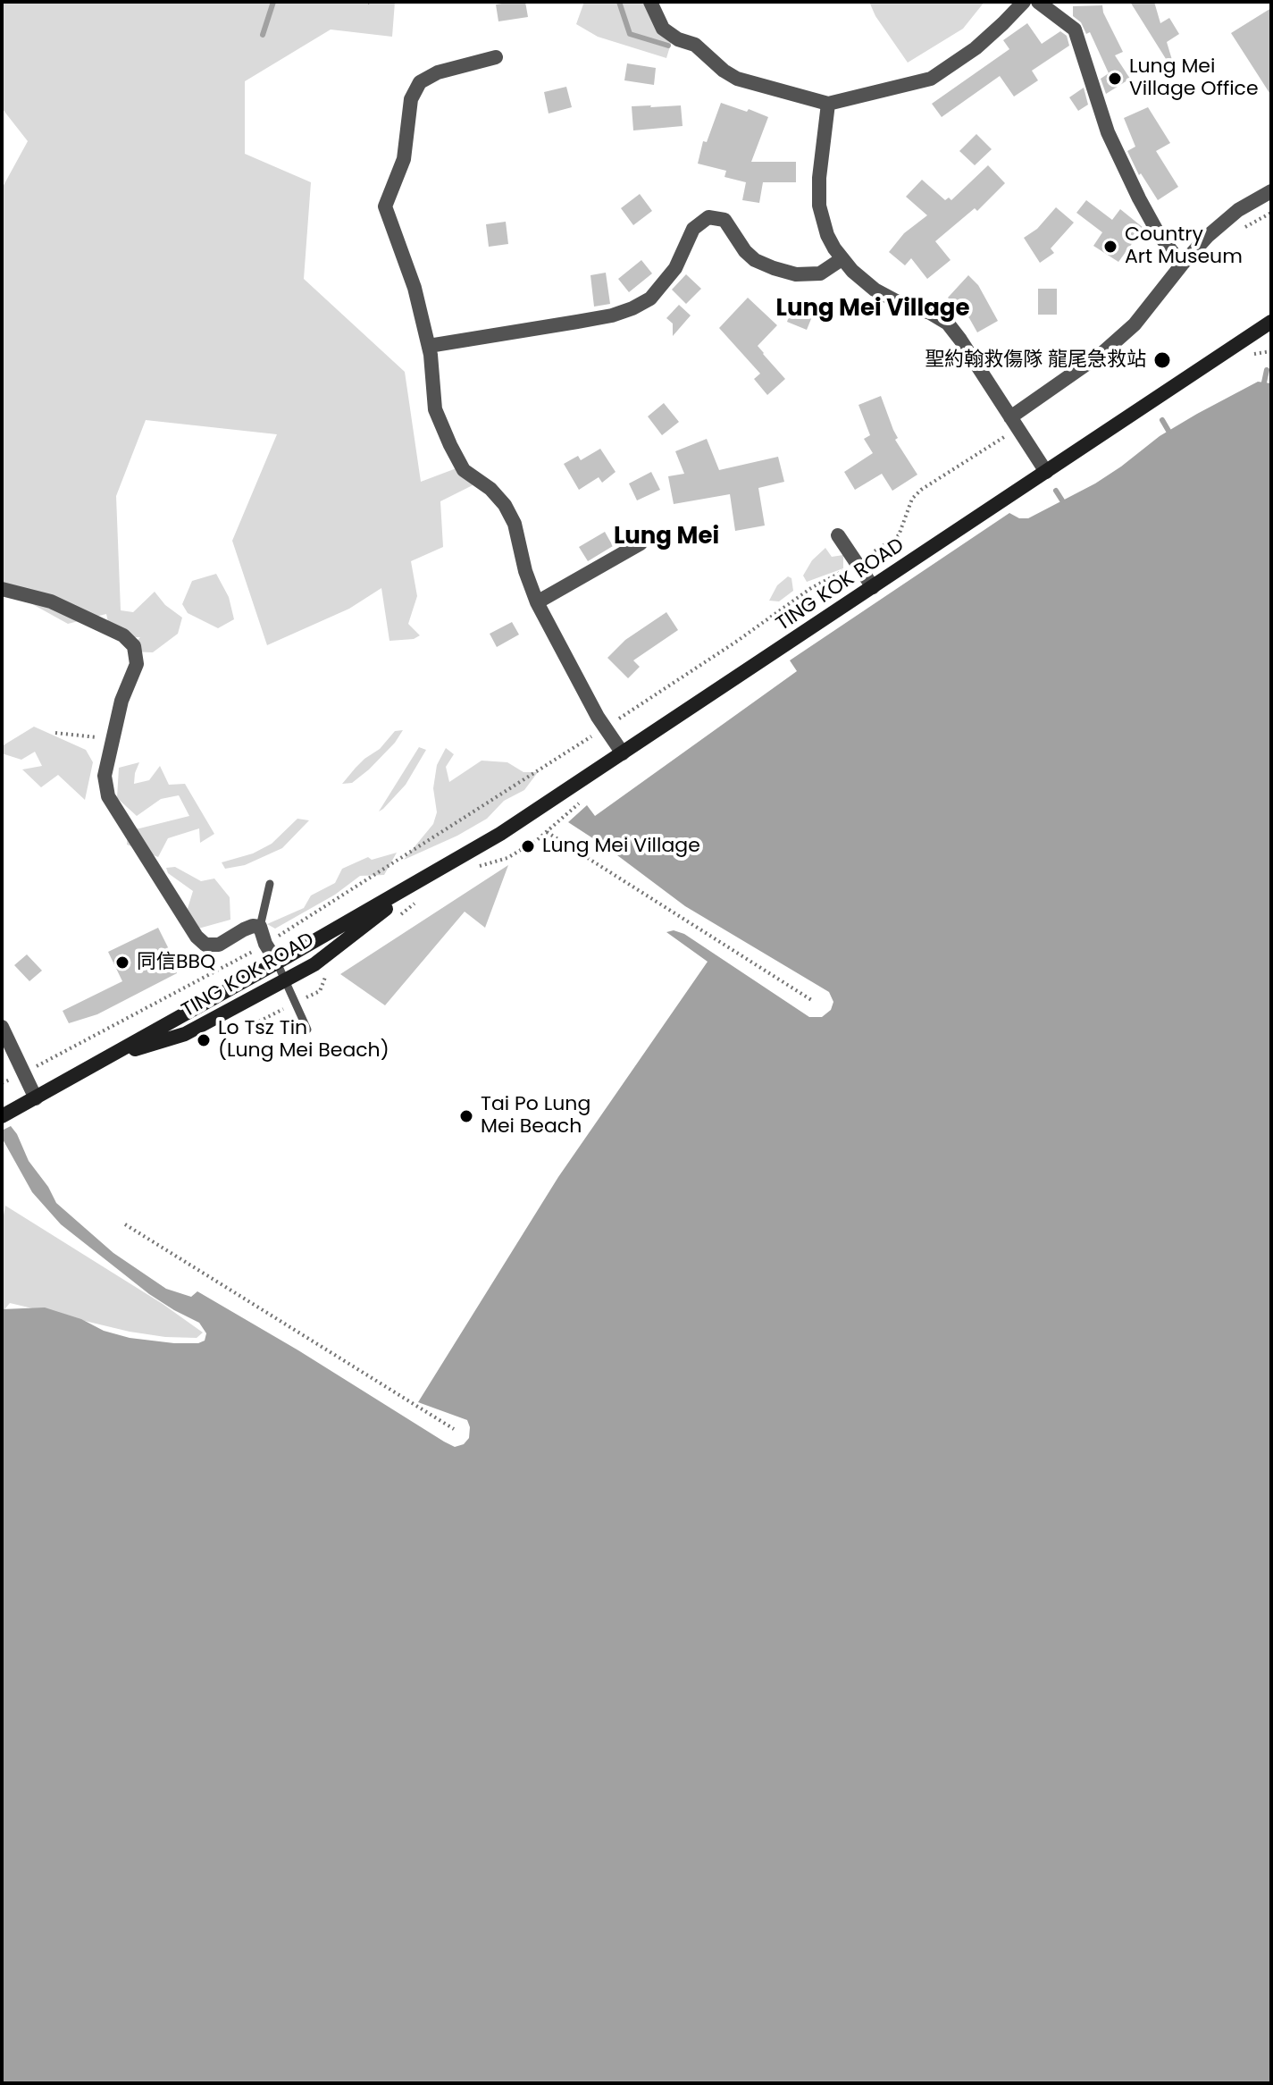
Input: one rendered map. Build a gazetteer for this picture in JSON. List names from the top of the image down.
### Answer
{
  "streets": {
    "main road": ["TING KOK ROAD"]
  },
  "districts": ["Lung Mei Village", "Lung Mei"],
  "places": [
    "Lung Mei Village Office",
    "Country Art Museum",
    "聖約翰救傷隊 龍尾急救站",
    "Lung Mei Village",
    "同信BBQ",
    "Lo Tsz Tin (Lung Mei Beach)",
    "Tai Po Lung Mei Beach"
  ]
}
